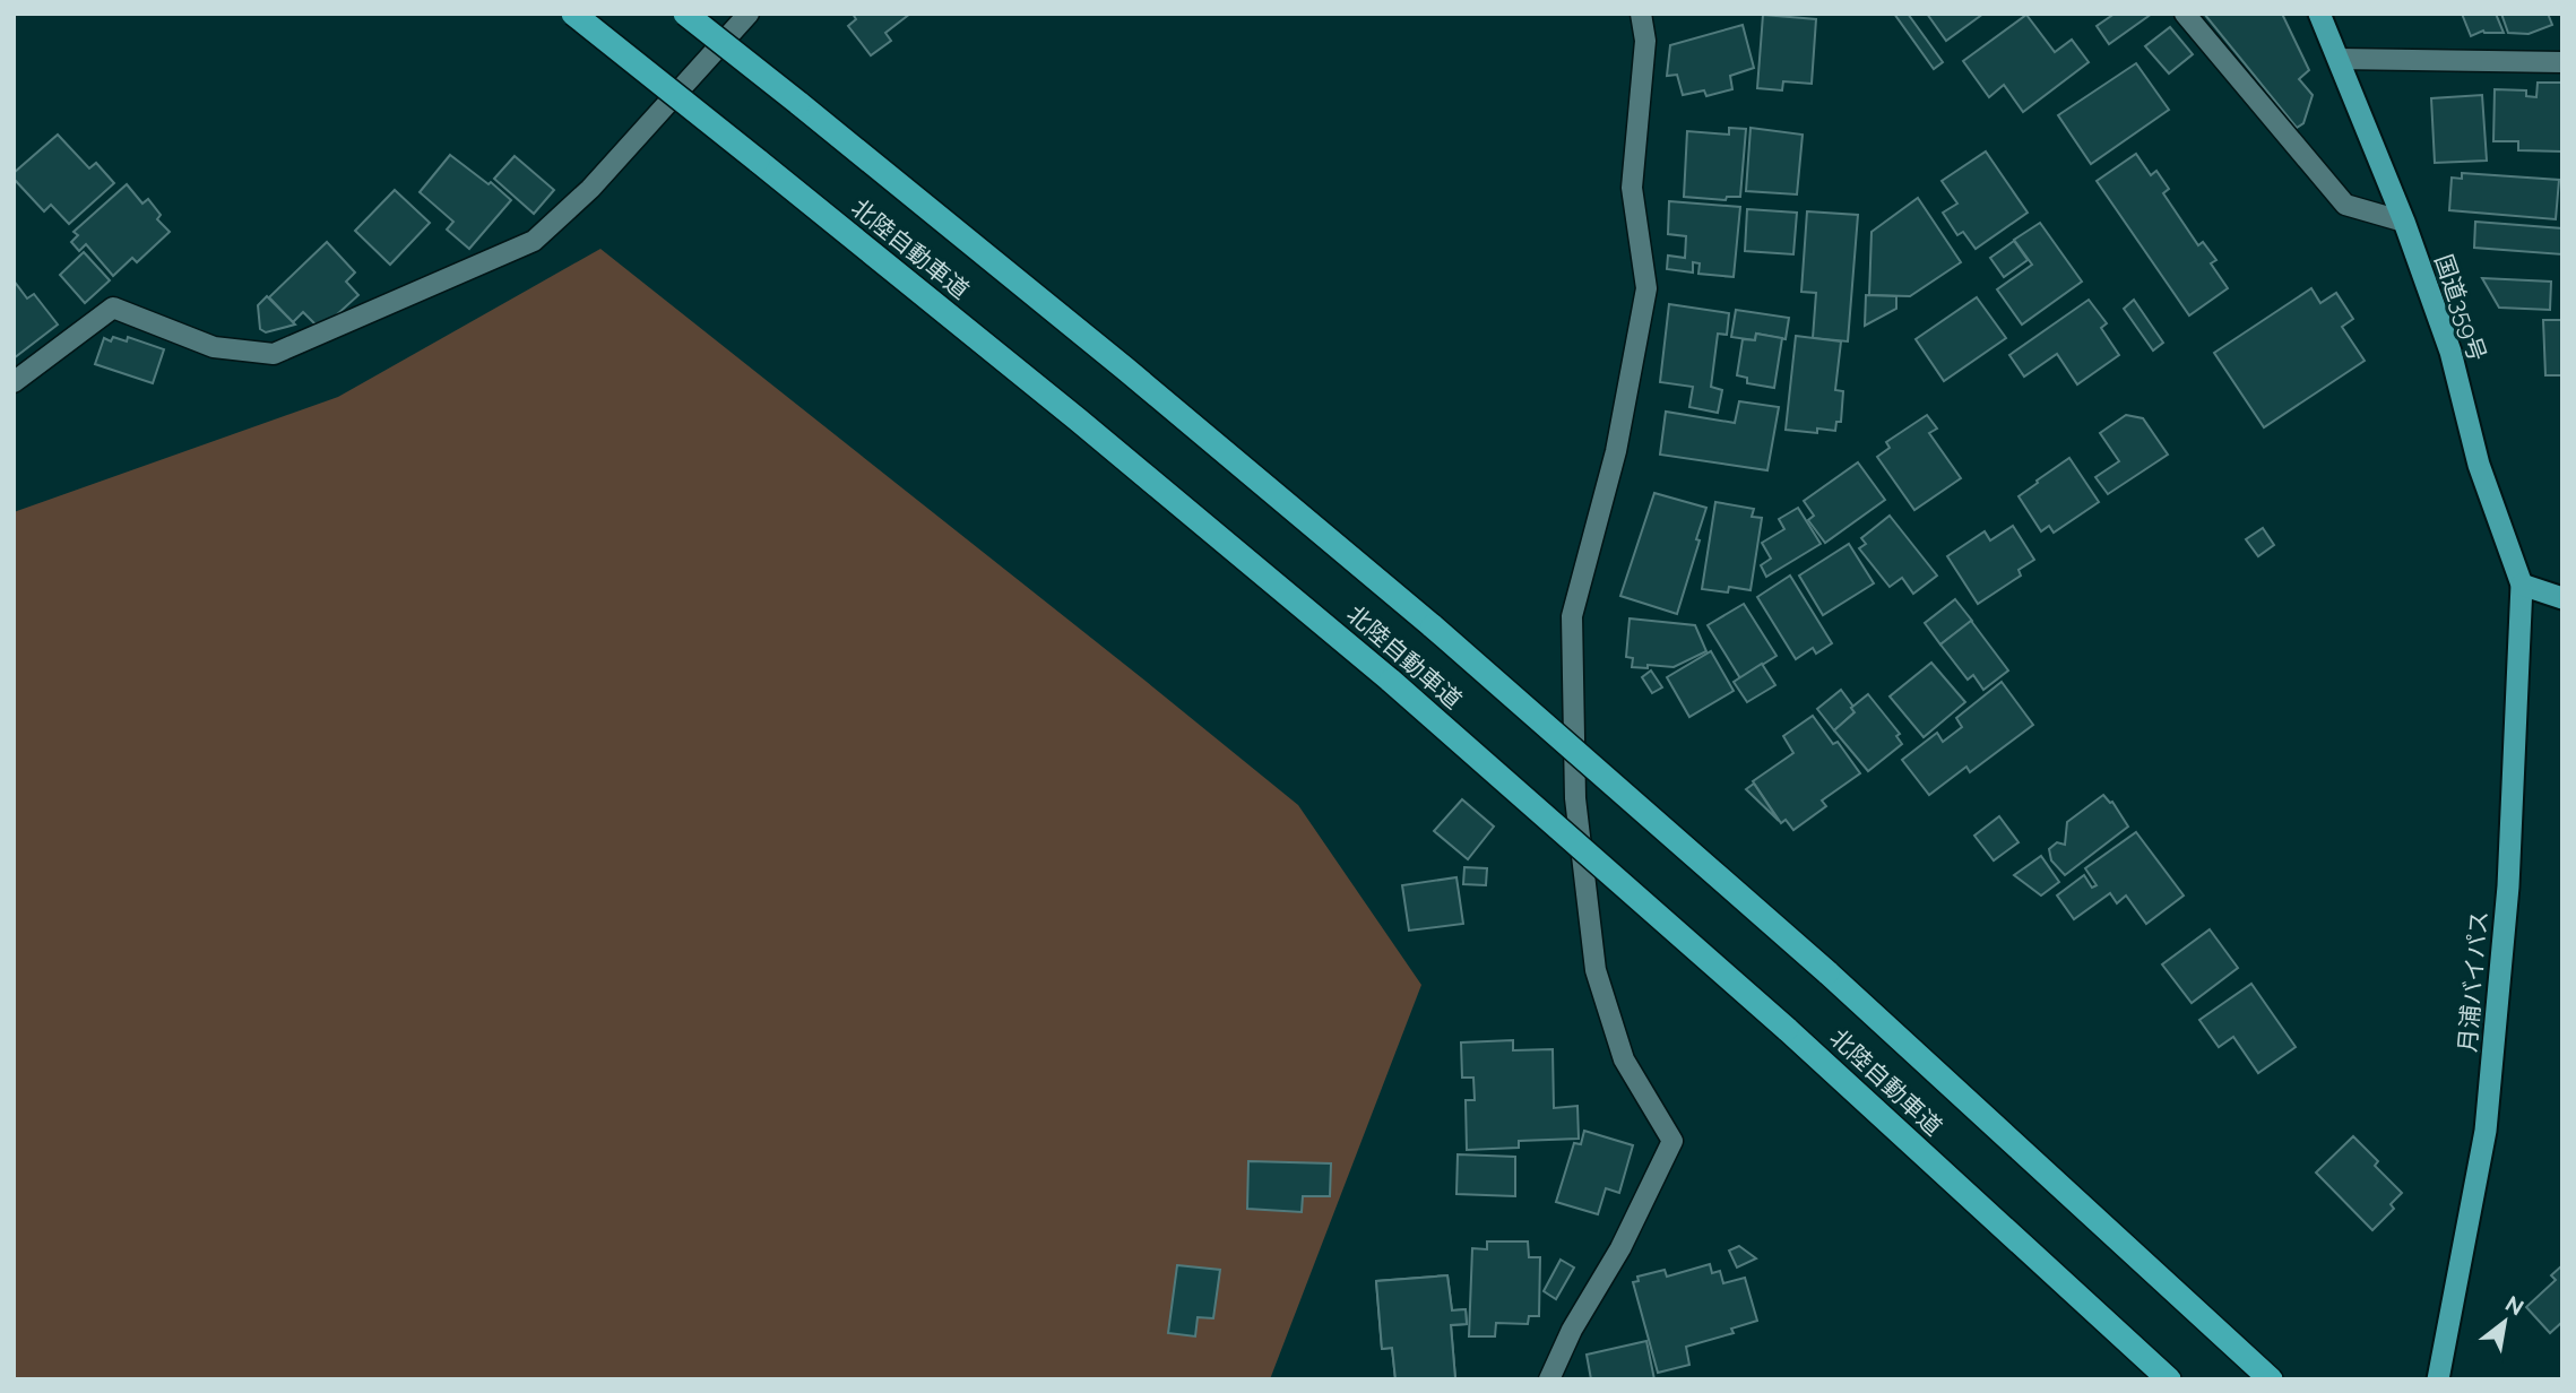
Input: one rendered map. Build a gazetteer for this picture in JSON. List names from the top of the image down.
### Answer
{
  "streets": {
    "highway": ["北陸自動車道", "国道359号", "月浦バイパス"]
  },
  "crossings": [
    ["国道359号", "月浦バイパス"]
  ],
  "north": "top right"
}
